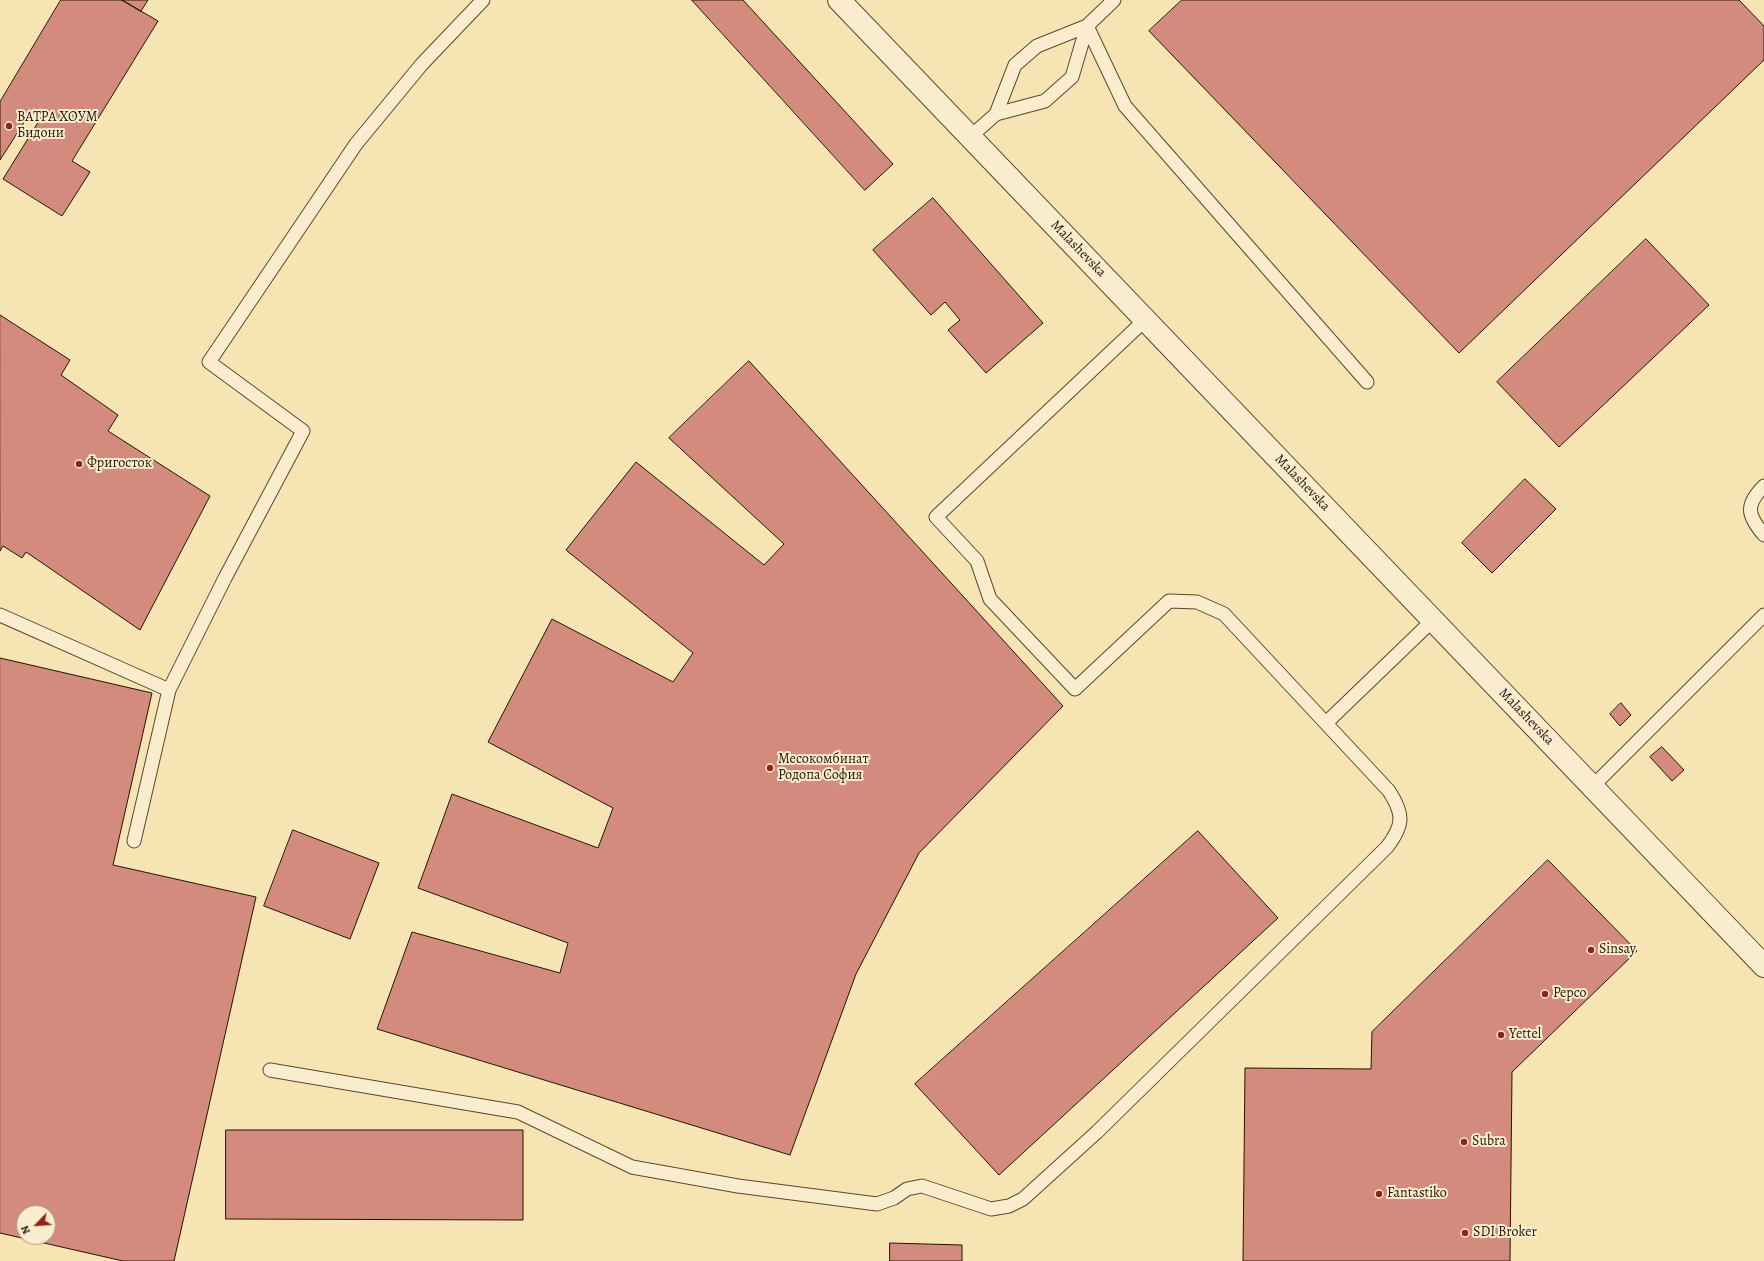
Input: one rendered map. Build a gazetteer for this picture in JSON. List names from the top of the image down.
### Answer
{
  "streets": {
    "street": ["Malashevska"]
  },
  "places": [
    "ВАТРА ХОУМ Бидони",
    "Фригосток",
    "Месокомбинат Родопа София",
    "Sinsay",
    "Pepco",
    "Yettel",
    "Subra",
    "Fantastiko",
    "SDI Broker"
  ],
  "north": "bottom left"
}
